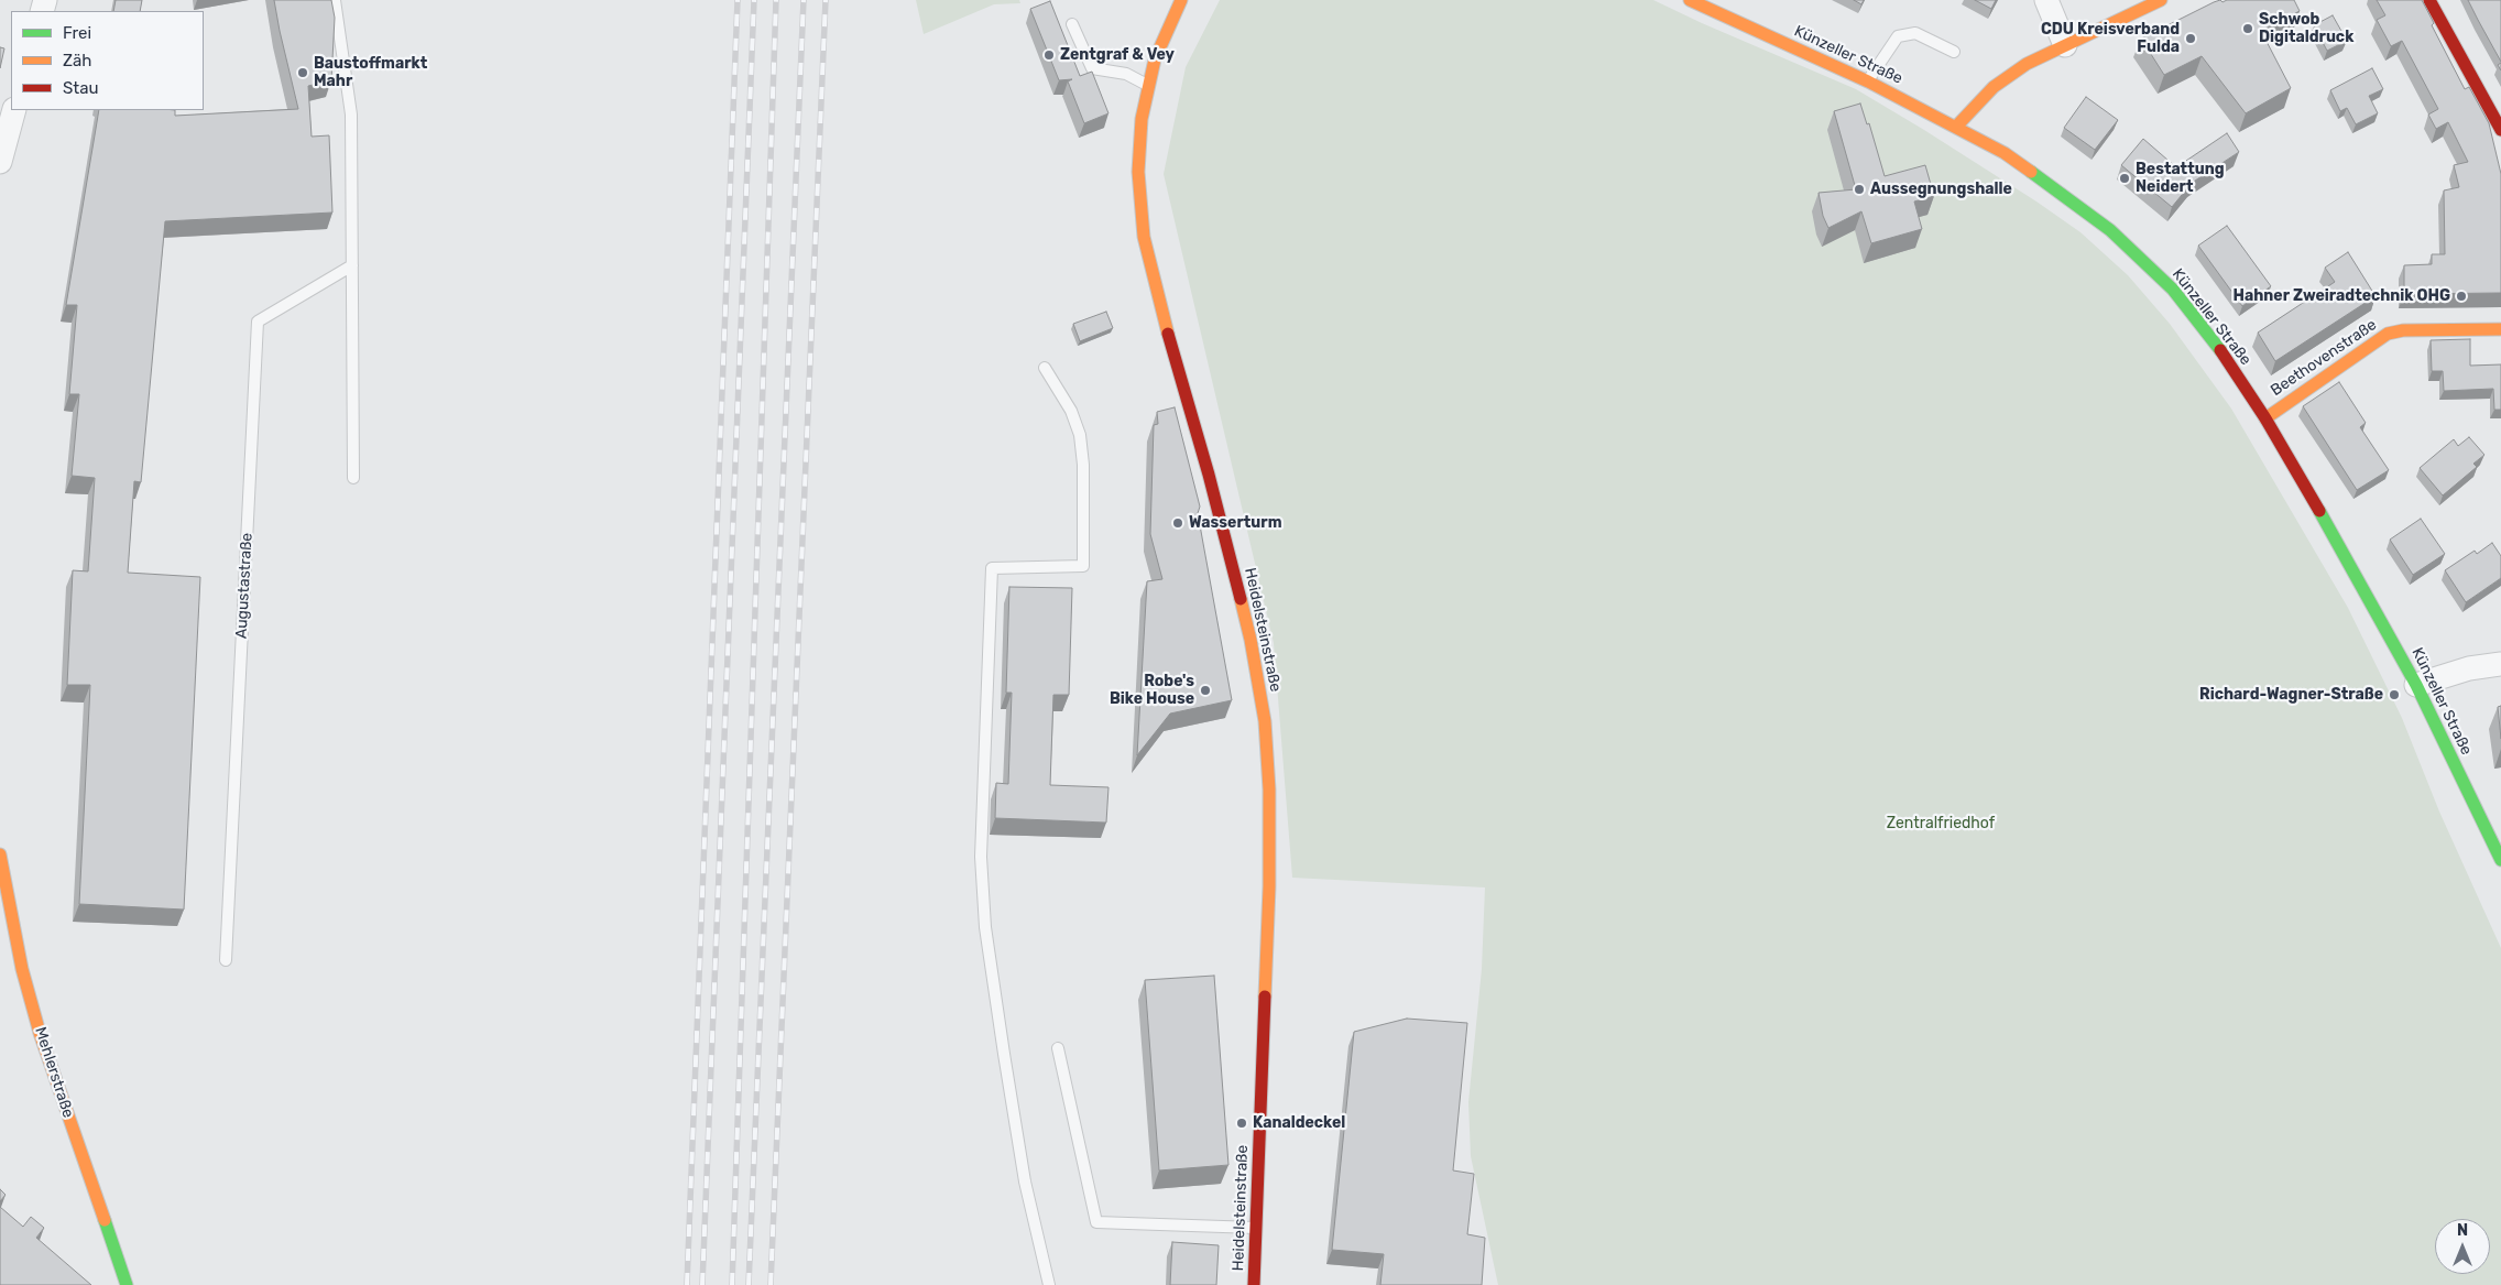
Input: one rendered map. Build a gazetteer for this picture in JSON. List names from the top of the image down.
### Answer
{
  "streets": {
    "main road": [
      "Künzeller Straße",
      "Beethovenstraße",
      "Heidelsteinstraße",
      "Mehlerstraße"
    ],
    "lane": ["Augustastraße"]
  },
  "crossings": [
    ["Künzeller Straße", "Beethovenstraße"]
  ],
  "parks": ["Zentralfriedhof"],
  "places": [
    "Schwob Digitaldruck",
    "CDU Kreisverband Fulda",
    "Zentgraf & Vey",
    "Baustoffmarkt Mahr",
    "Bestattung Neidert",
    "Aussegnungshalle",
    "Hahner Zweiradtechnik OHG",
    "Wasserturm",
    "Robe's Bike House",
    "Richard-Wagner-Straße",
    "Kanaldeckel"
  ],
  "legend": ["Frei", "Zäh", "Stau"],
  "north": "top"
}
